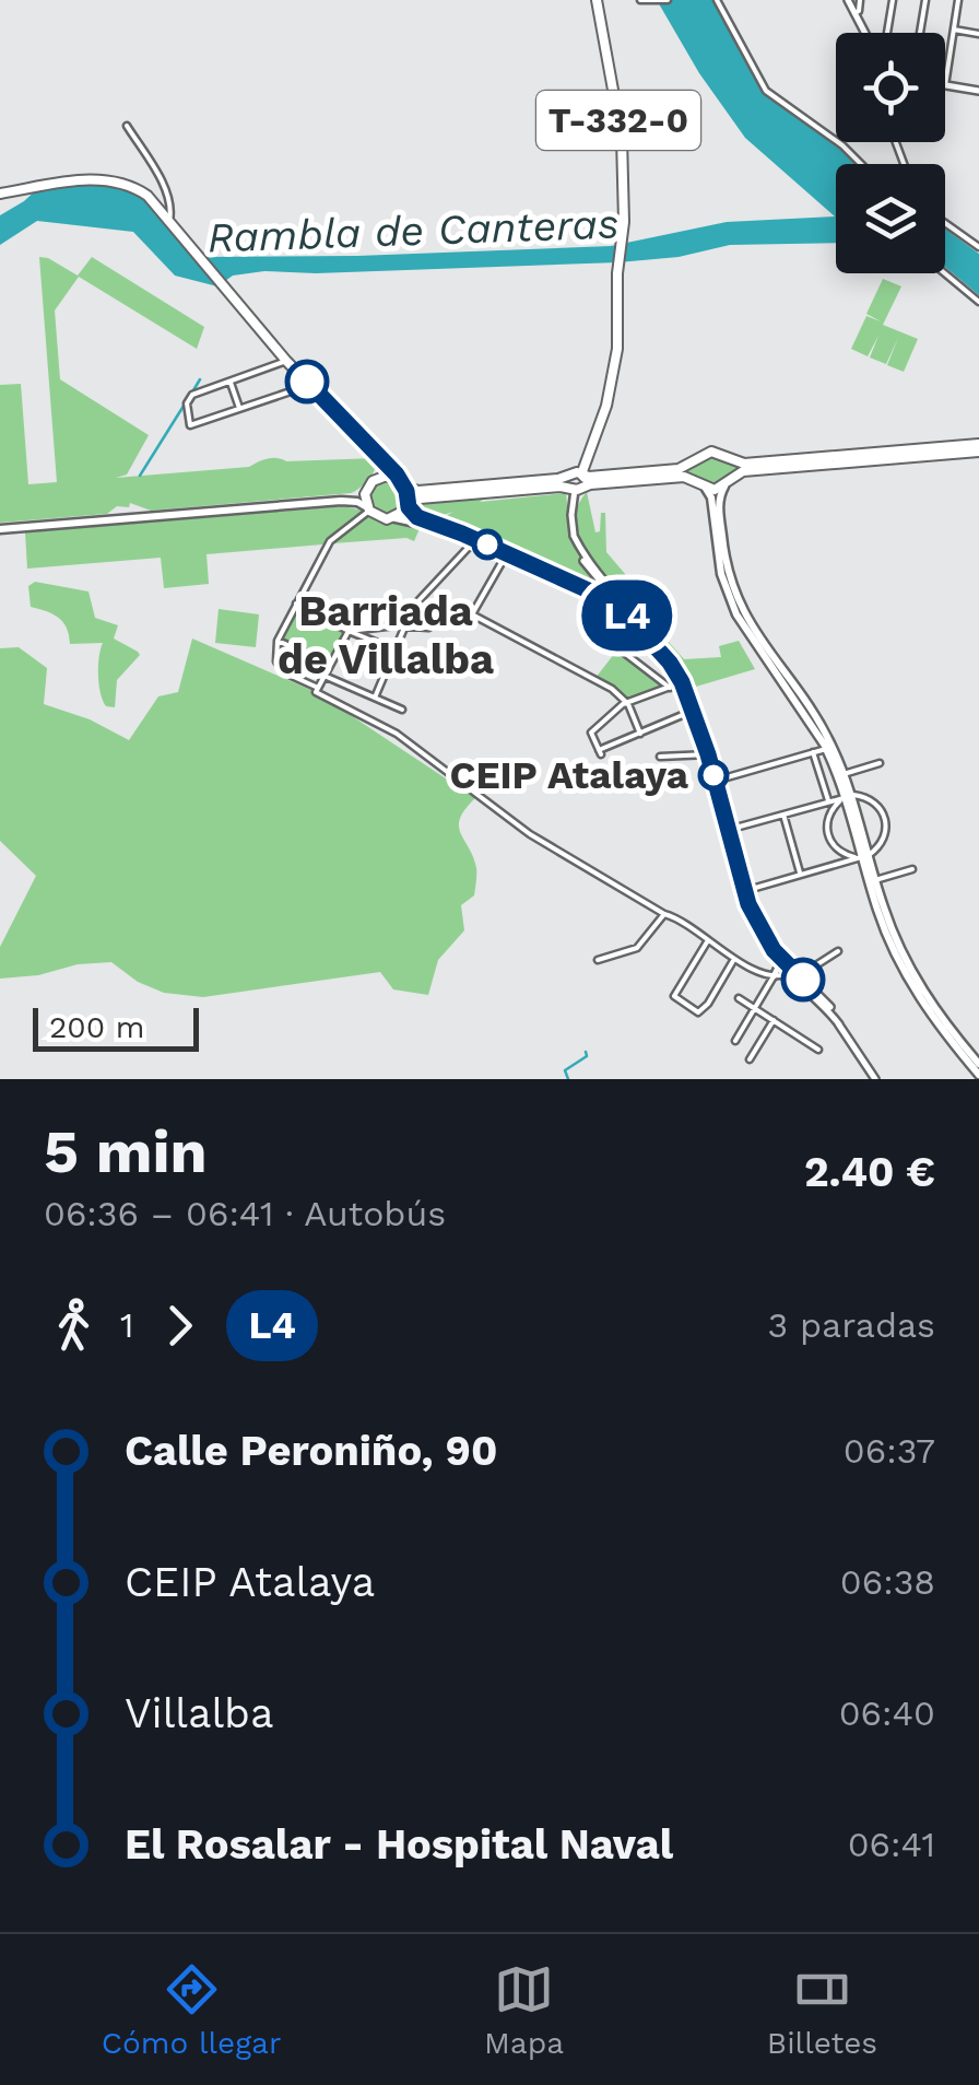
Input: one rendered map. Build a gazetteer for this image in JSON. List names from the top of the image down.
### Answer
{
  "streets": {
    "main road": ["T-332-0"]
  },
  "districts": ["Barriada de Villalba"],
  "water": ["Rambla de Canteras"],
  "places": ["CEIP Atalaya"],
  "lines": ["bus line L4"],
  "scale_bar": "200 m",
  "page": {
    "on_map": "L4",
    "scale": "200 m",
    "heading": ["5 min", "06:36 – 06:41 · Autobús", "2.40 €"],
    "legs": ["1", "L4", "3 paradas"],
    "list": [
      {
        "name": "Calle Peroniño, 90",
        "value": "06:37"
      },
      {
        "name": "CEIP Atalaya",
        "value": "06:38"
      },
      {
        "name": "Villalba",
        "value": "06:40"
      },
      {
        "name": "El Rosalar - Hospital Naval",
        "value": "06:41"
      }
    ],
    "tabs": ["Cómo llegar", "Mapa", "Billetes"]
  }
}
